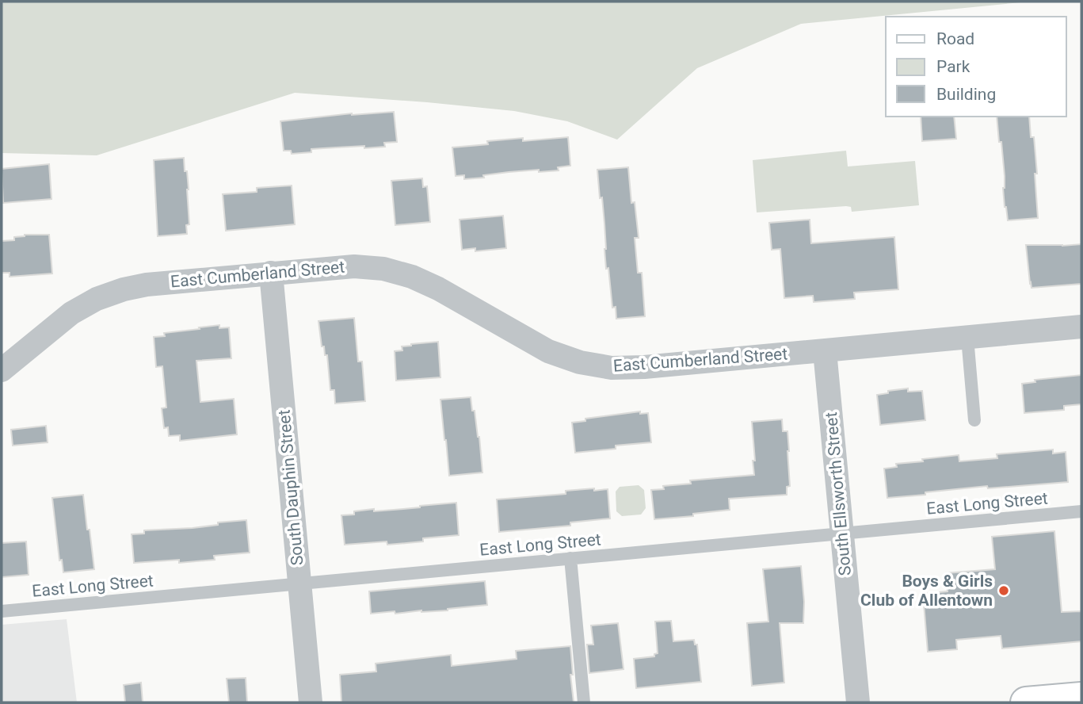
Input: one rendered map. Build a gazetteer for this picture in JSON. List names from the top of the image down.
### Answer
{
  "streets": {
    "street": ["East Cumberland Street", "South Dauphin Street", "South Ellsworth Street"],
    "lane": ["East Long Street"]
  },
  "crossings": [
    ["East Cumberland Street", "South Dauphin Street"],
    ["East Cumberland Street", "South Ellsworth Street"],
    ["South Dauphin Street", "East Long Street"],
    ["South Ellsworth Street", "East Long Street"]
  ],
  "places": ["Boys & Girls Club of Allentown"],
  "legend": ["Road", "Park", "Building"]
}
